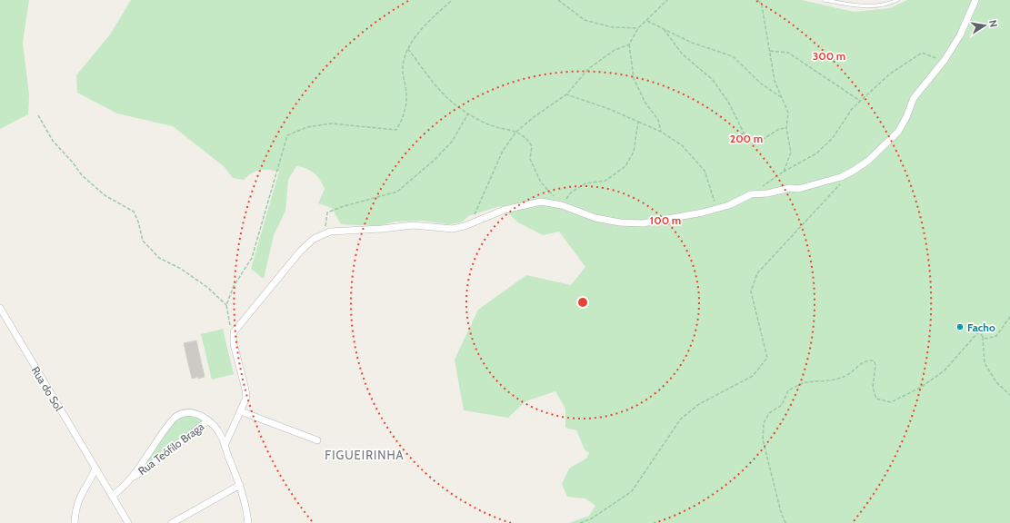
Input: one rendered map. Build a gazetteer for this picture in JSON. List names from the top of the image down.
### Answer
{
  "streets": {
    "street": ["Rua do Sol", "Rua Teófilo Braga"]
  },
  "crossings": [
    ["Rua do Sol", "Rua Teófilo Braga"]
  ],
  "districts": ["FIGUEIRINHA"],
  "places": ["Facho"],
  "north": "right",
  "rings": ["300 m", "200 m", "100 m"]
}
